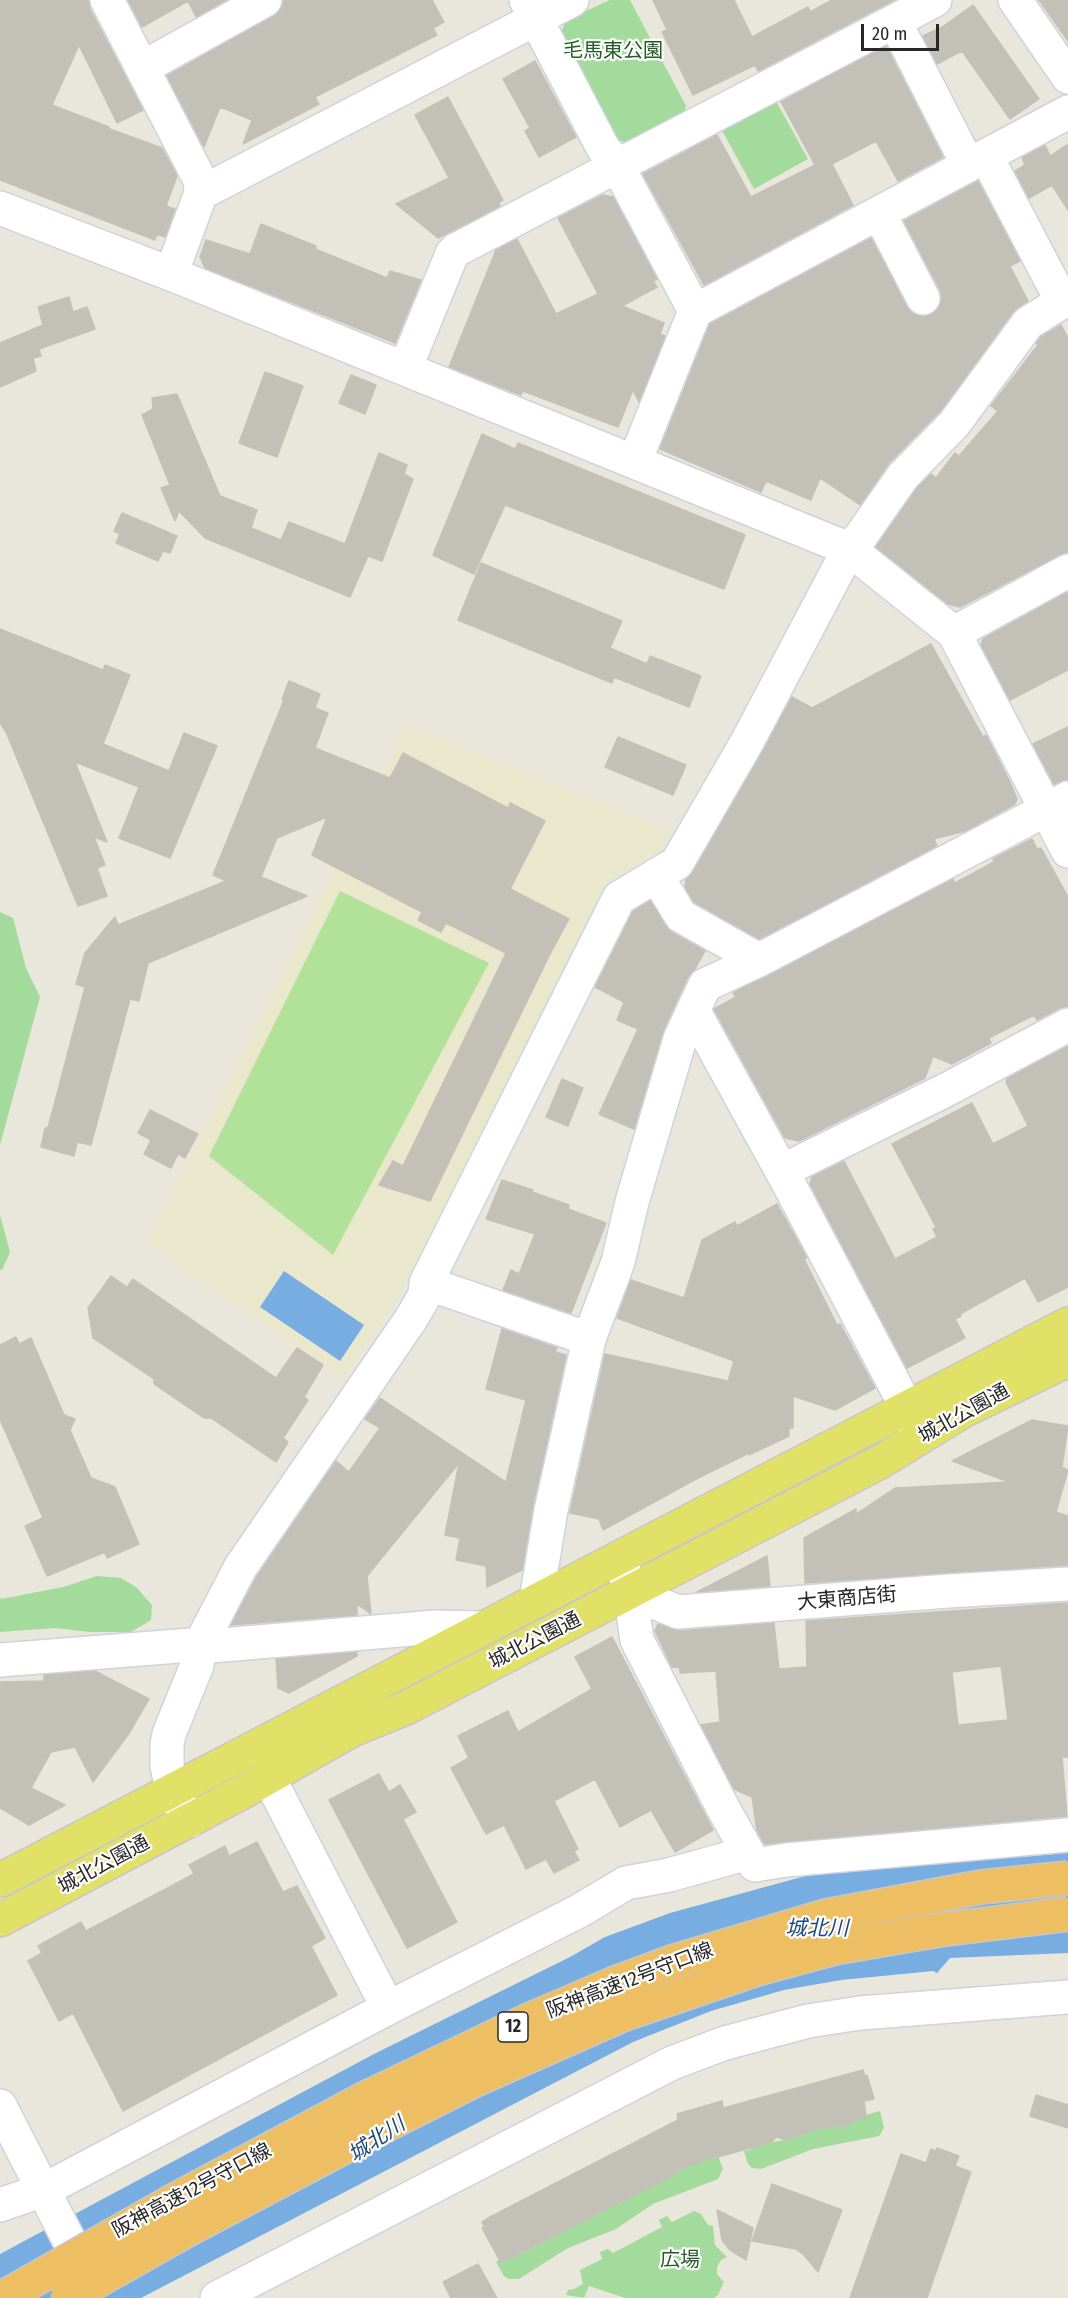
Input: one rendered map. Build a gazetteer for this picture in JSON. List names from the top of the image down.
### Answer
{
  "streets": {
    "highway": ["阪神高速12号守口線", "12"],
    "main road": ["城北公園通"],
    "street": ["大東商店街"]
  },
  "crossings": [
    ["城北公園通", "大東商店街"]
  ],
  "water": ["城北川"],
  "parks": ["毛馬東公園", "広場"],
  "scale_bar": "20 m"
}
